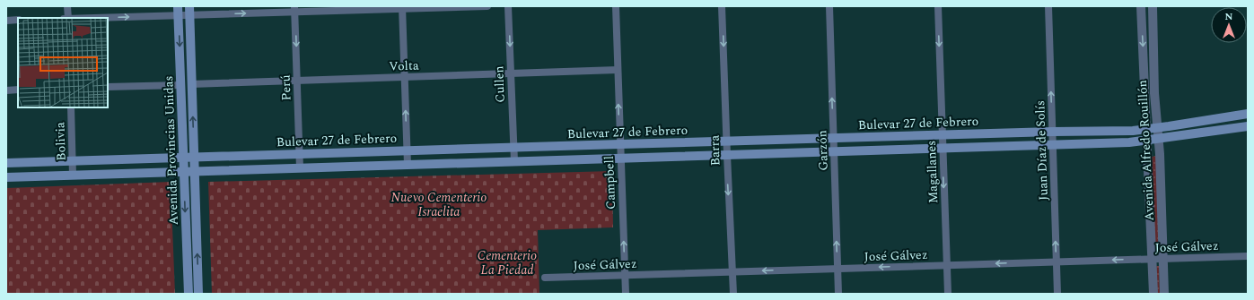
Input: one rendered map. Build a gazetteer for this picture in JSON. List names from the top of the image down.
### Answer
{
  "streets": {
    "main road": ["Bulevar 27 de Febrero", "Avenida Provincias Unidas"],
    "street": [
      "Volta",
      "Cullen",
      "Perú",
      "Bolivia",
      "Barra",
      "Garzón",
      "Juan Díaz de Solís",
      "Avenida Alfredo Rouillón",
      "Magallanes",
      "Campbell",
      "José Gálvez"
    ]
  },
  "crossings": [
    ["Volta", "Cullen"],
    ["Volta", "Perú"],
    ["Volta", "Avenida Provincias Unidas"],
    ["Volta", "Campbell"],
    ["Cullen", "Bulevar 27 de Febrero"],
    ["Perú", "Bulevar 27 de Febrero"],
    ["Bulevar 27 de Febrero", "Bolivia"],
    ["Bulevar 27 de Febrero", "Avenida Provincias Unidas"],
    ["Bulevar 27 de Febrero", "Barra"],
    ["Bulevar 27 de Febrero", "Garzón"],
    ["Bulevar 27 de Febrero", "Juan Díaz de Solís"],
    ["Bulevar 27 de Febrero", "Avenida Alfredo Rouillón"],
    ["Bulevar 27 de Febrero", "Magallanes"],
    ["Bulevar 27 de Febrero", "Campbell"],
    ["Barra", "José Gálvez"],
    ["Garzón", "José Gálvez"],
    ["Juan Díaz de Solís", "José Gálvez"],
    ["Avenida Alfredo Rouillón", "José Gálvez"],
    ["Magallanes", "José Gálvez"],
    ["Campbell", "José Gálvez"]
  ],
  "one_way": [
    "Cullen",
    "Perú",
    "Barra",
    "Garzón",
    "Juan Díaz de Solís",
    "Magallanes",
    "Campbell",
    "José Gálvez"
  ],
  "parks": ["Nuevo Cementerio Israelita", "Cementerio La Piedad"],
  "north": "top"
}
